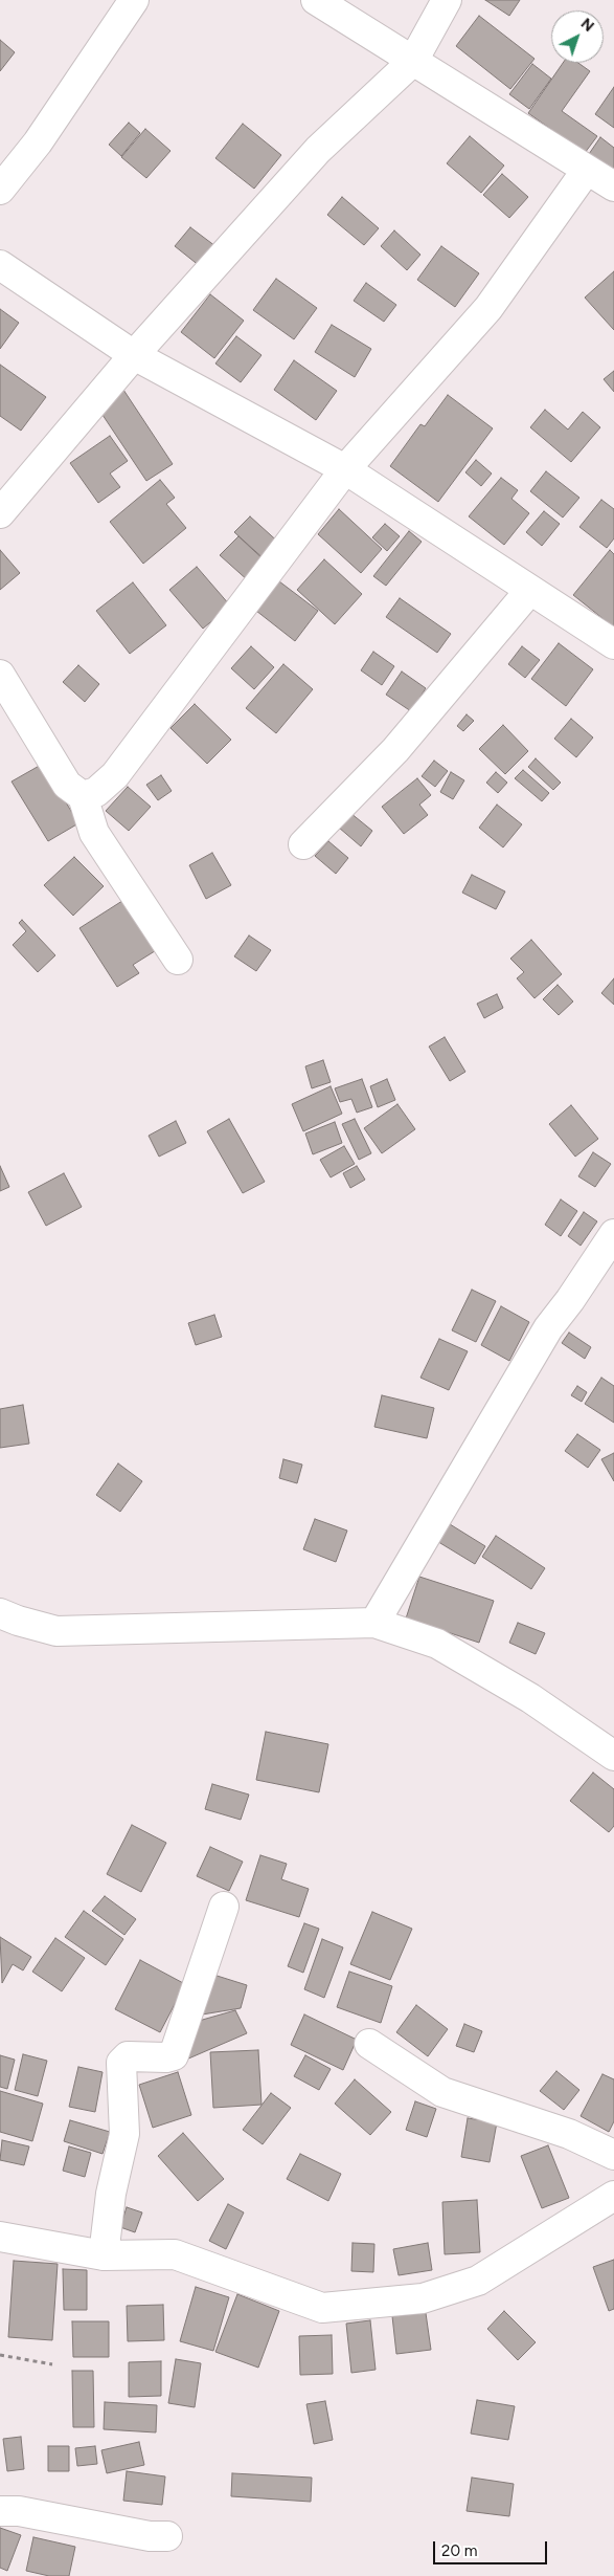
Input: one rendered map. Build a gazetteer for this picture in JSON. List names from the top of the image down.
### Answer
{
  "scale_bar": "20 m",
  "north": "top right"
}
